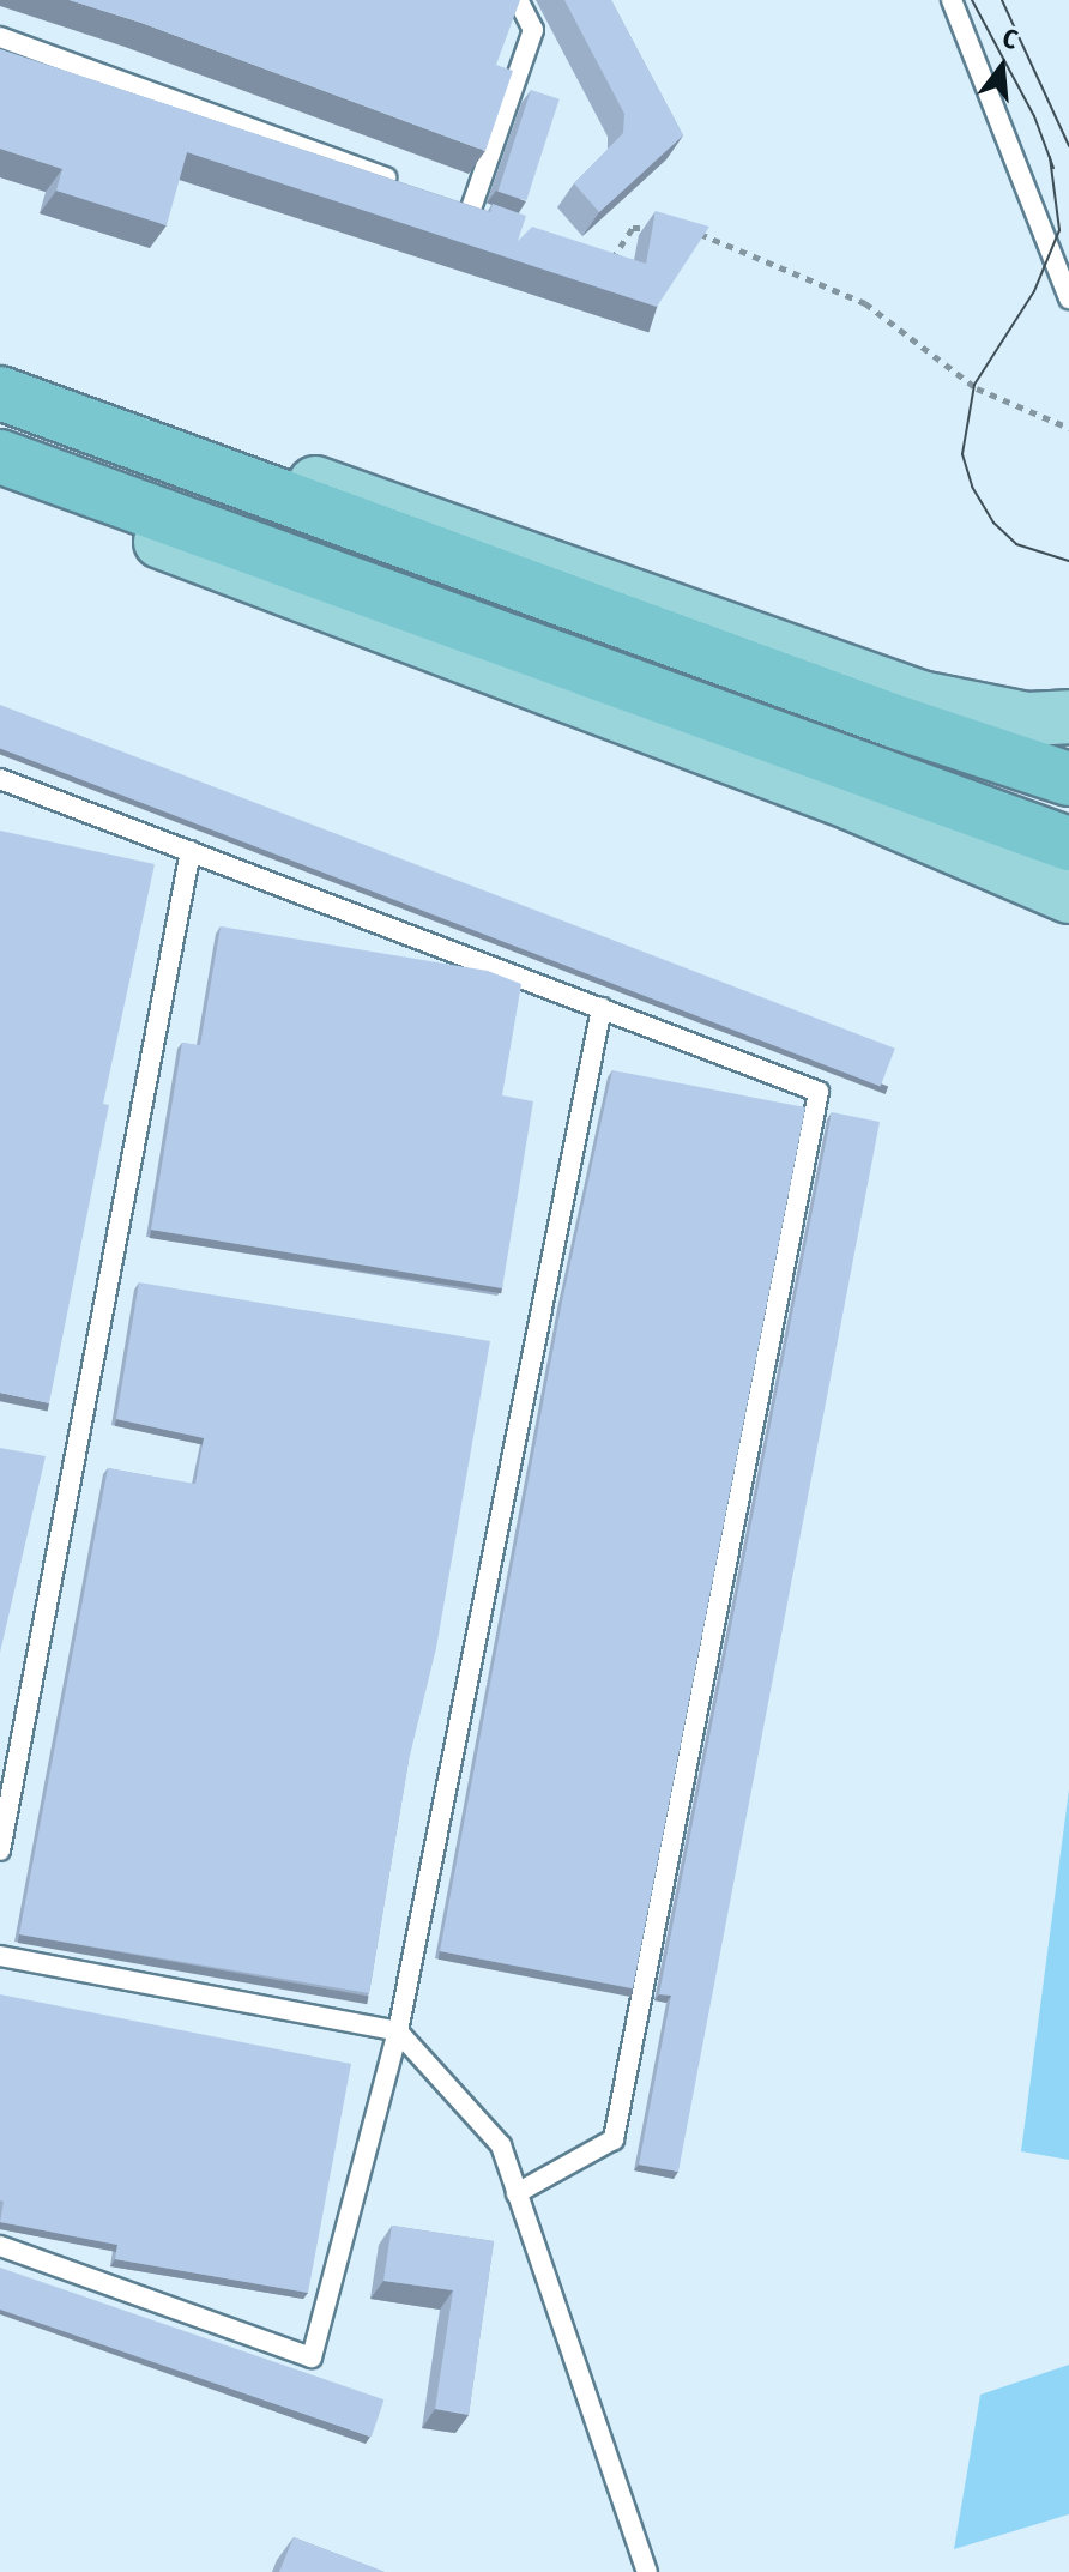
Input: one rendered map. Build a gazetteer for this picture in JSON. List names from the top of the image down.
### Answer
{
  "north": "top"
}
